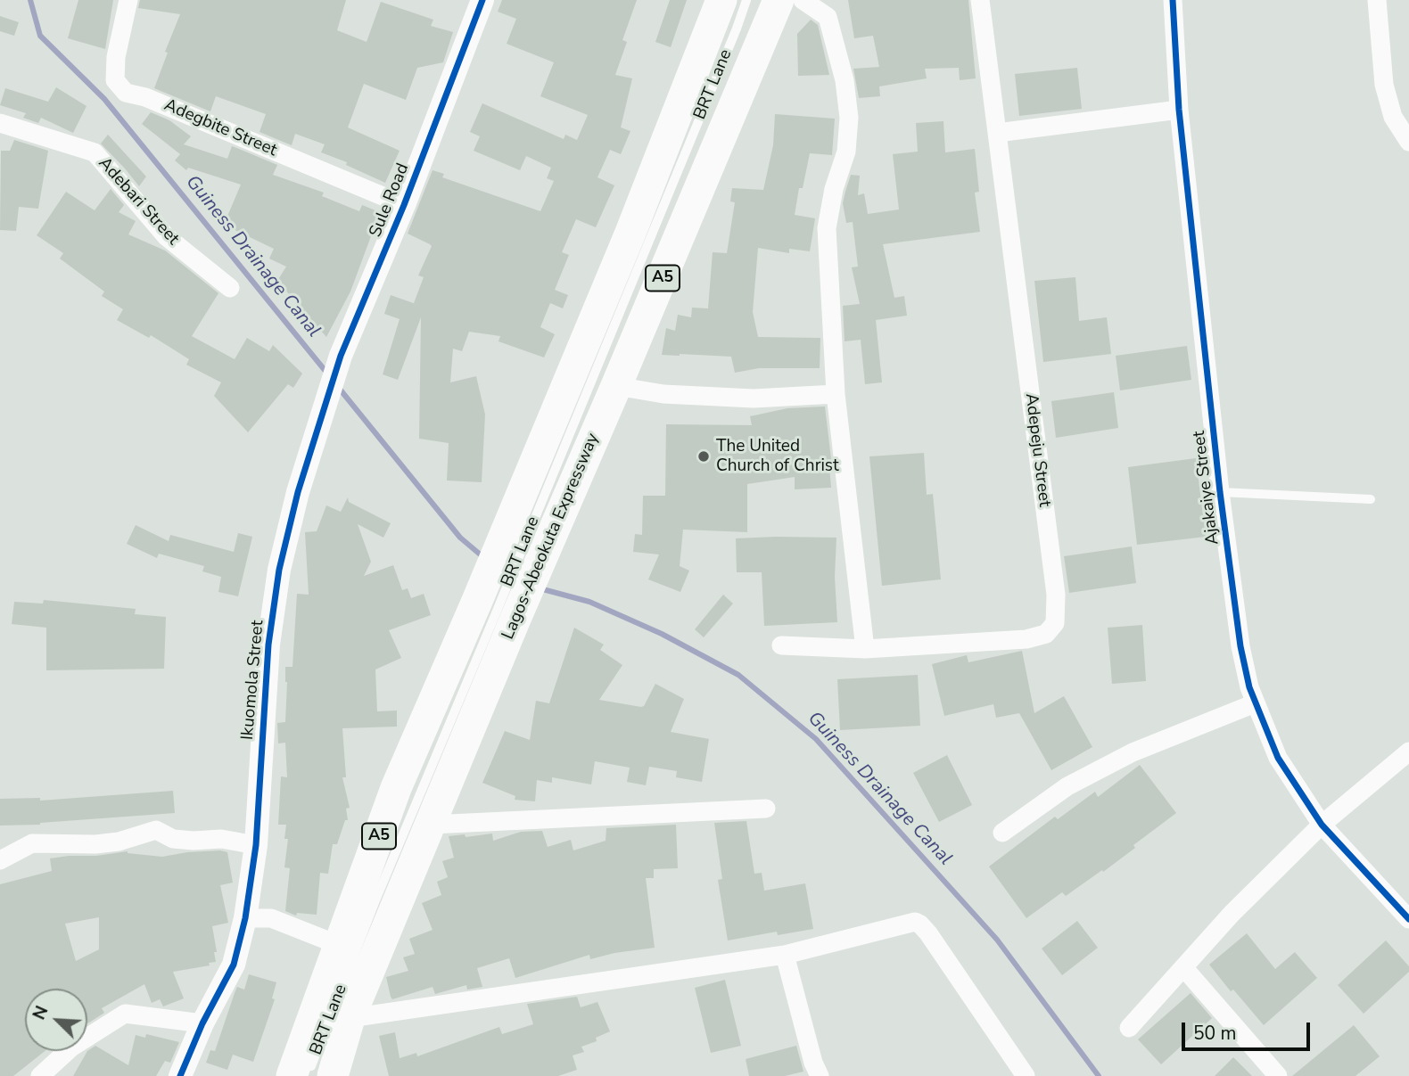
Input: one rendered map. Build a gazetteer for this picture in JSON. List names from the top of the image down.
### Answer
{
  "streets": {
    "highway": ["A5", "Lagos-Abeokuta Expressway"],
    "street": [
      "Adegbite Street",
      "Sule Road",
      "Adebari Street",
      "Adepeju Street",
      "Ajakaiye Street",
      "Ikuomola Street"
    ],
    "lane": ["BRT Lane"]
  },
  "crossings": [
    ["BRT Lane", "Lagos-Abeokuta Expressway"],
    ["Adegbite Street", "Sule Road"],
    ["Sule Road", "Ikuomola Street"]
  ],
  "water": ["Guiness Drainage Canal"],
  "places": ["The United Church of Christ"],
  "scale_bar": "50 m",
  "north": "top left"
}
